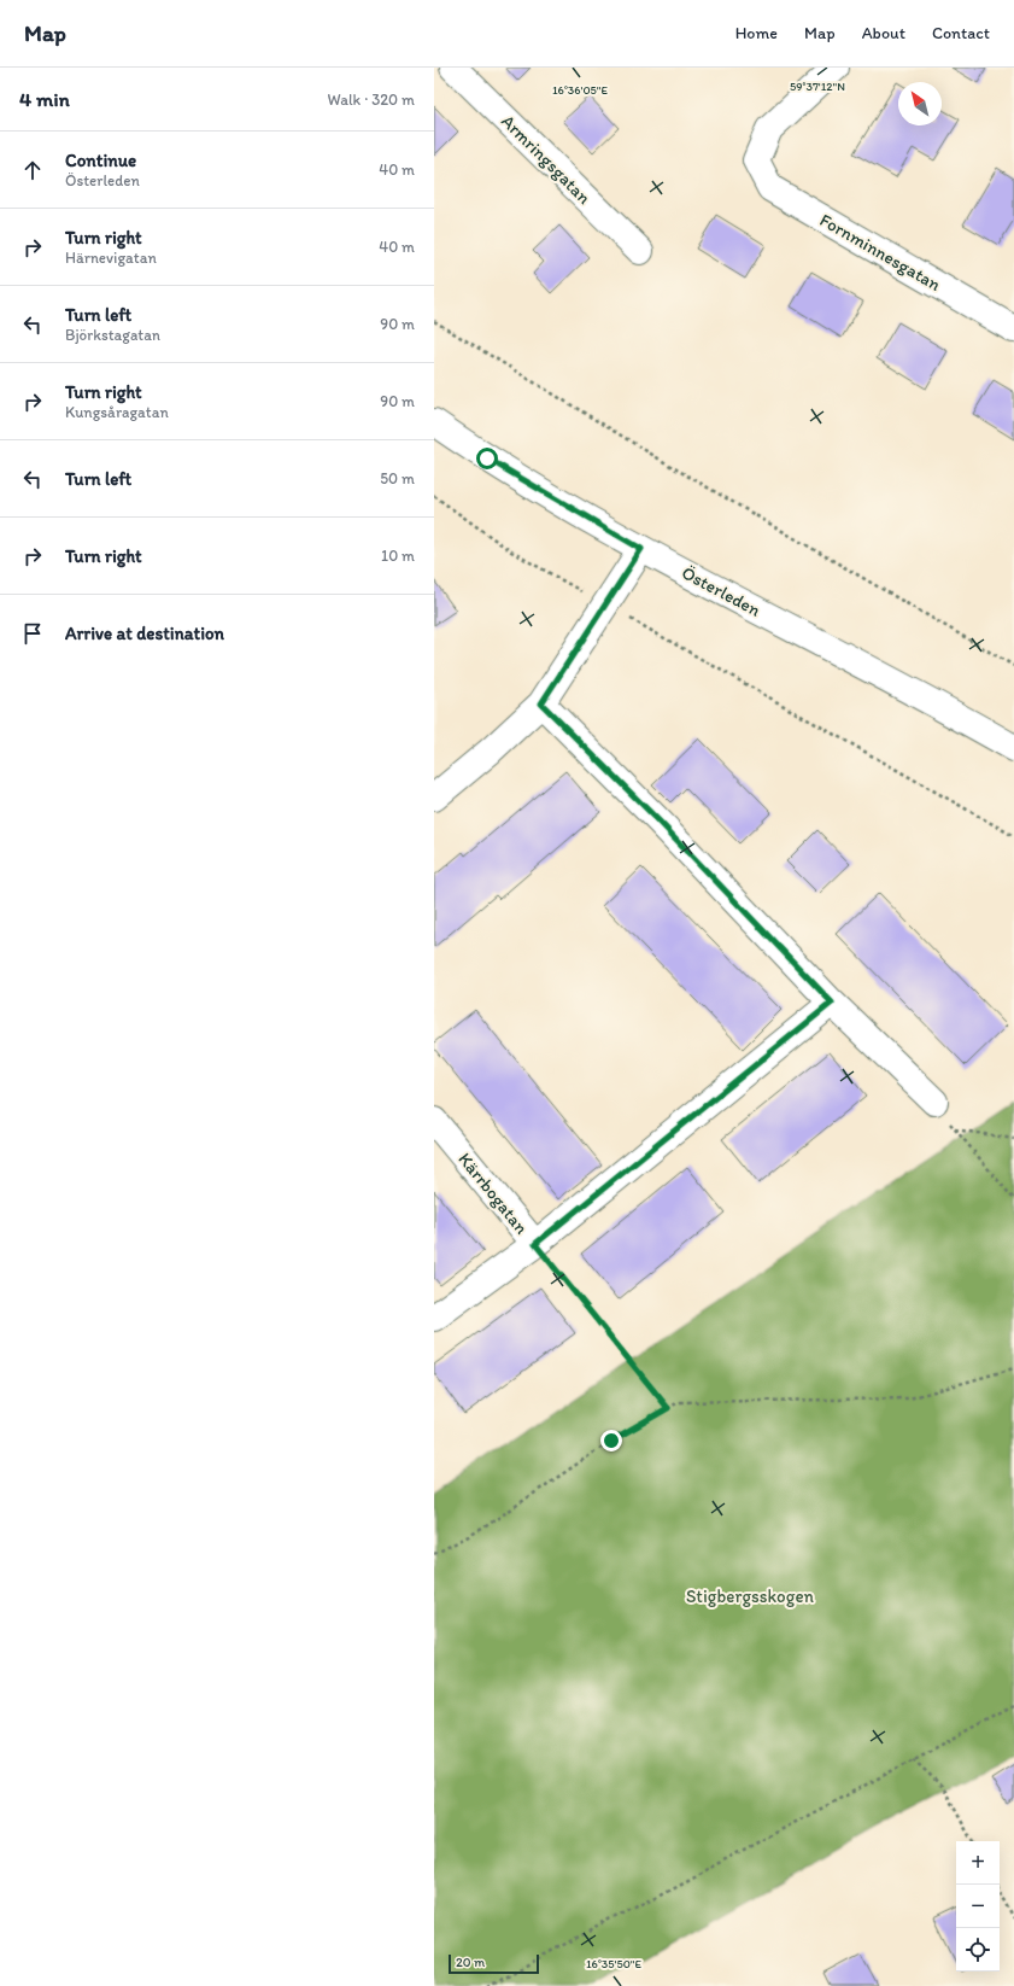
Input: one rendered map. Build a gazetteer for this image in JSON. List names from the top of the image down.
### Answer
{
  "streets": {
    "street": [
      "Armringsgatan",
      "Fornminnesgatan",
      "Österleden",
      "Kärrbogatan"
    ]
  },
  "parks": ["Stigbergsskogen"],
  "scale_bar": "20 m",
  "north": "top left",
  "page": {
    "header": "Map",
    "nav": [
      "Home",
      "Map",
      "About",
      "Contact"
    ],
    "heading": ["4 min", "Walk · 320 m"],
    "list": [
      ["Continue", "Österleden", "40 m"],
      ["Turn right", "Härnevigatan", "40 m"],
      ["Turn left", "Björkstagatan", "90 m"],
      ["Turn right", "Kungsåragatan", "90 m"],
      ["Turn left", "50 m"],
      ["Turn right", "10 m"],
      "Arrive at destination"
    ],
    "map_buttons": ["+", "−"],
    "scale": "20 m"
  },
  "coordinates": ["59°37'12\"N", "16°36'05\"E", "16°35'50\"E"]
}
